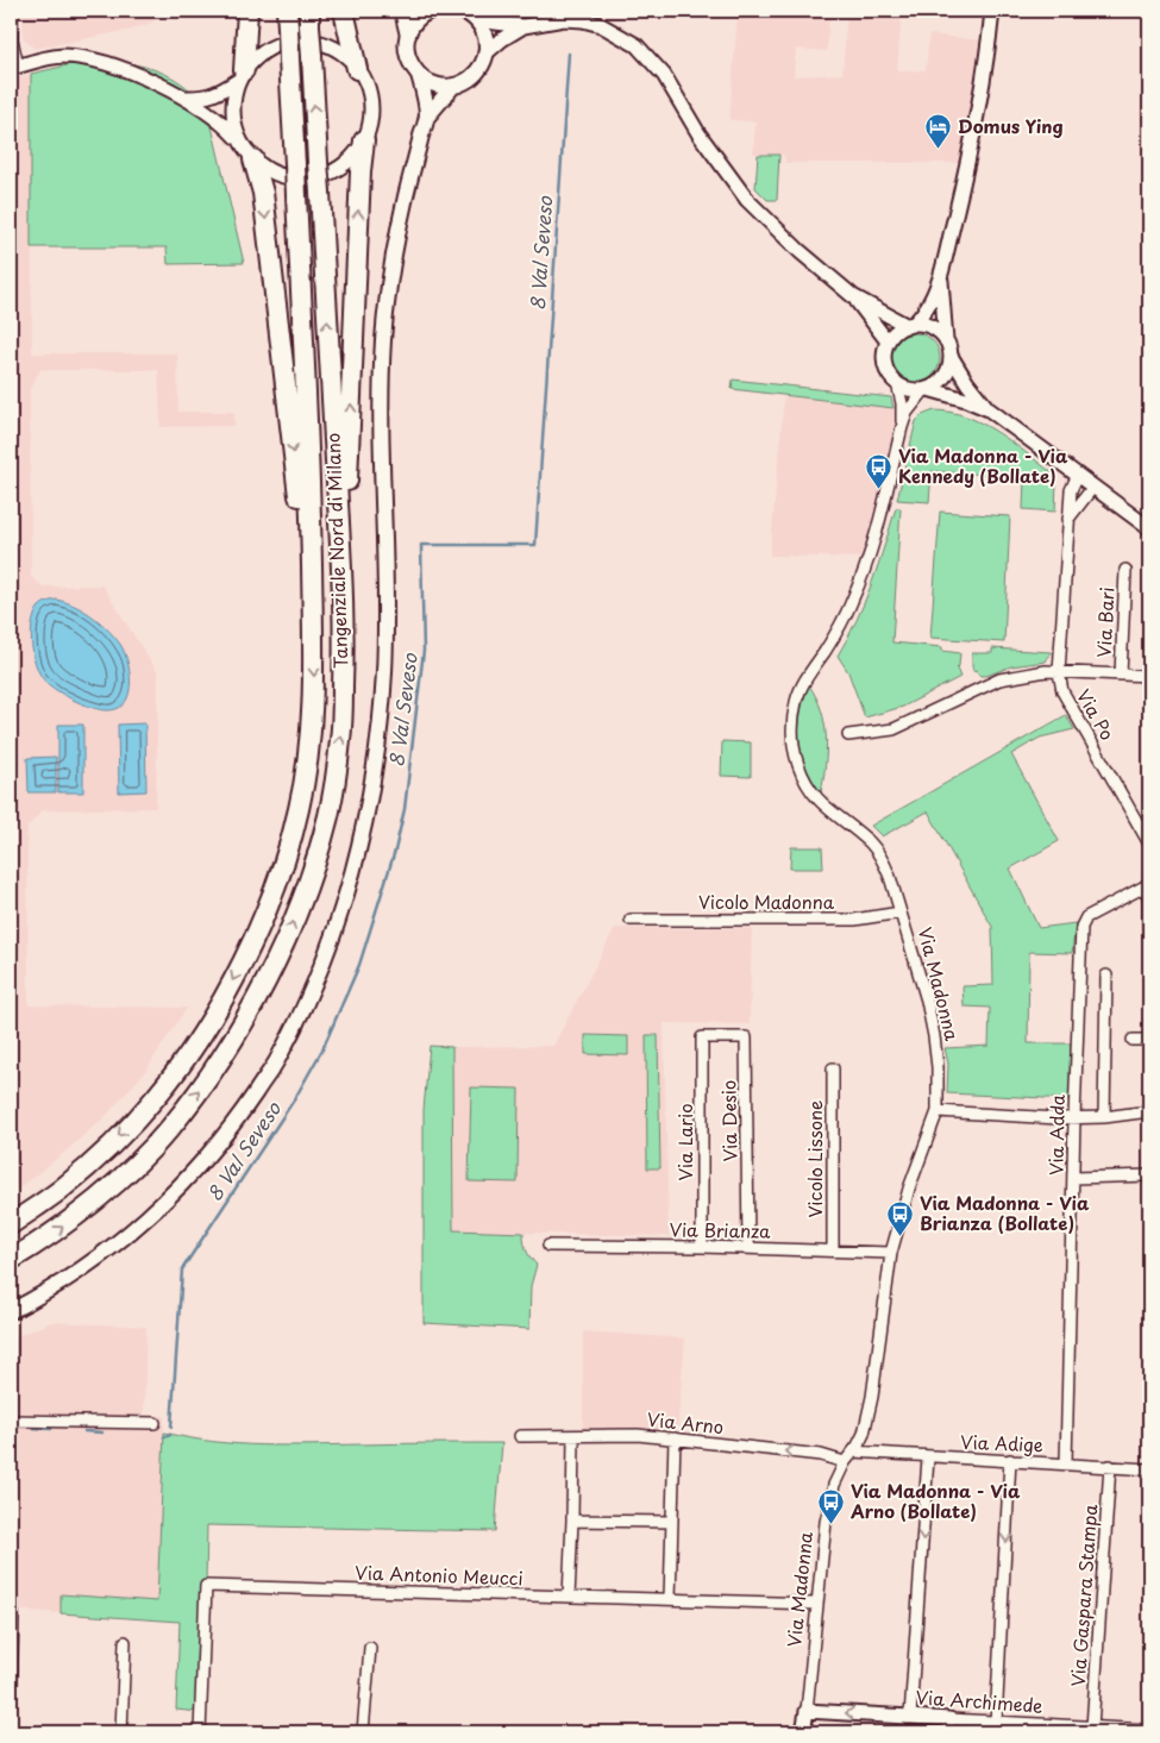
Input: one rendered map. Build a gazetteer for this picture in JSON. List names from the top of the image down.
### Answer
{
  "streets": {
    "highway": ["Tangenziale Nord di Milano"],
    "street": [
      "Via Bari",
      "Via Po",
      "Vicolo Madonna",
      "Via Madonna",
      "Via Desio",
      "Via Adda",
      "Via Lario",
      "Vicolo Lissone",
      "Via Brianza",
      "Via Arno",
      "Via Adige",
      "Via Antonio Meucci",
      "Via Gaspara Stampa",
      "Via Archimede"
    ]
  },
  "crossings": [
    ["Vicolo Madonna", "Via Madonna"],
    ["Via Madonna", "Via Brianza"],
    ["Via Madonna", "Via Arno"],
    ["Via Madonna", "Via Adige"],
    ["Via Madonna", "Via Antonio Meucci"],
    ["Via Madonna", "Via Archimede"],
    ["Via Desio", "Via Lario"],
    ["Via Desio", "Via Brianza"],
    ["Via Adda", "Via Adige"],
    ["Via Lario", "Via Brianza"],
    ["Vicolo Lissone", "Via Brianza"],
    ["Via Adige", "Via Gaspara Stampa"],
    ["Via Gaspara Stampa", "Via Archimede"]
  ],
  "one_way": ["Via Arno"],
  "water": ["8 Val Seveso"],
  "places": {
    "hotel": ["Domus Ying"],
    "bus stop": ["Via Madonna - Via Kennedy (Bollate)", "Via Madonna - Via Brianza (Bollate)", "Via Madonna - Via Arno (Bollate)"]
  }
}
